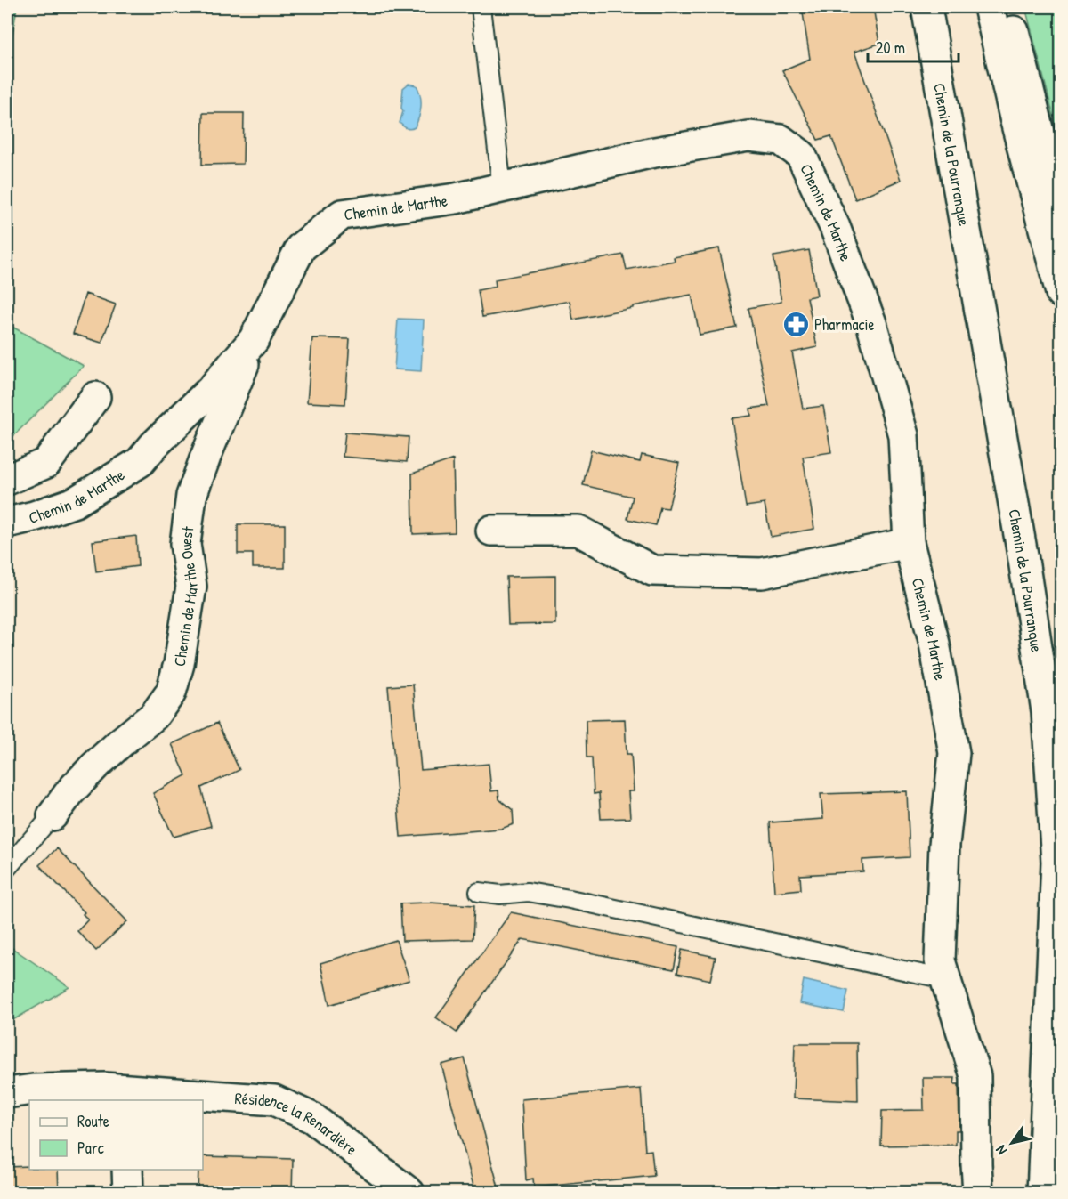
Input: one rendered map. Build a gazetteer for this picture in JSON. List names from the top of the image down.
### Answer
{
  "streets": {
    "street": [
      "Chemin de la Pourranque",
      "Chemin de Marthe",
      "Chemin de Marthe Ouest",
      "Résidence la Renardière"
    ]
  },
  "crossings": [
    ["Chemin de Marthe", "Chemin de Marthe Ouest"]
  ],
  "places": {
    "pharmacy": ["Pharmacie"]
  },
  "legend": ["Route", "Parc"],
  "scale_bar": "20 m",
  "north": "bottom left"
}
